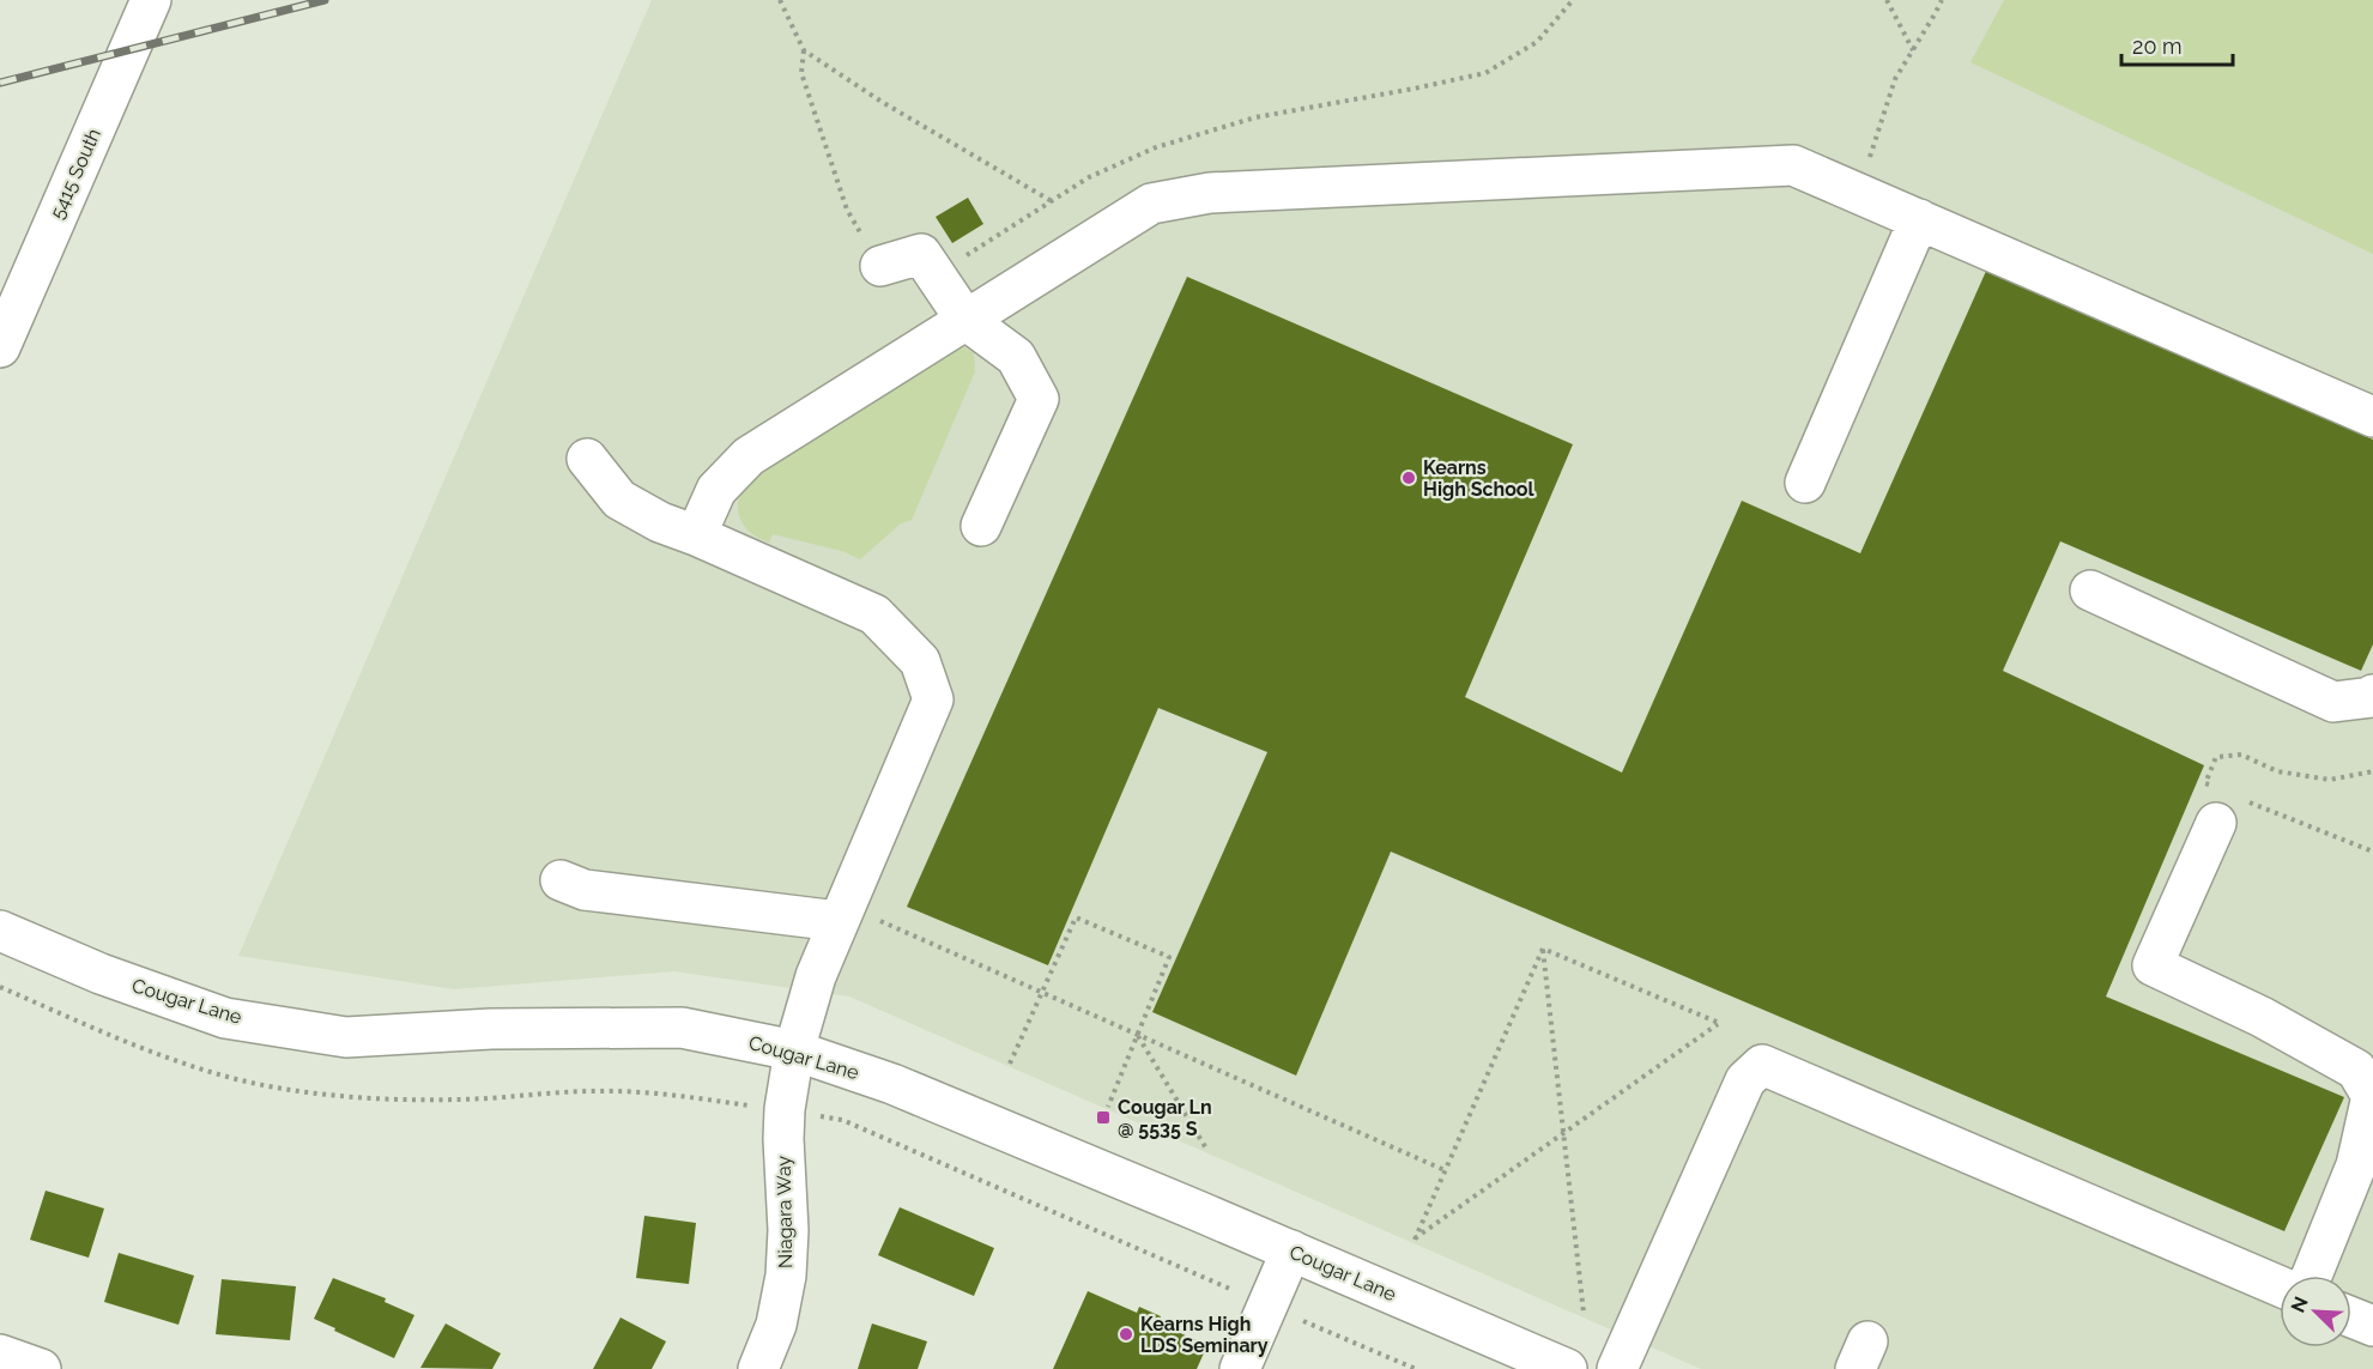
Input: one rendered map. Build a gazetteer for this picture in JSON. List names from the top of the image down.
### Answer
{
  "streets": {
    "main road": ["5415 South", "Cougar Lane", "Niagara Way"]
  },
  "crossings": [
    ["Cougar Lane", "Niagara Way"]
  ],
  "places": {
    "other": ["Kearns High School", "Kearns High LDS Seminary"],
    "transit": ["Cougar Ln @ 5535 S"]
  },
  "scale_bar": "20 m",
  "north": "top left"
}
